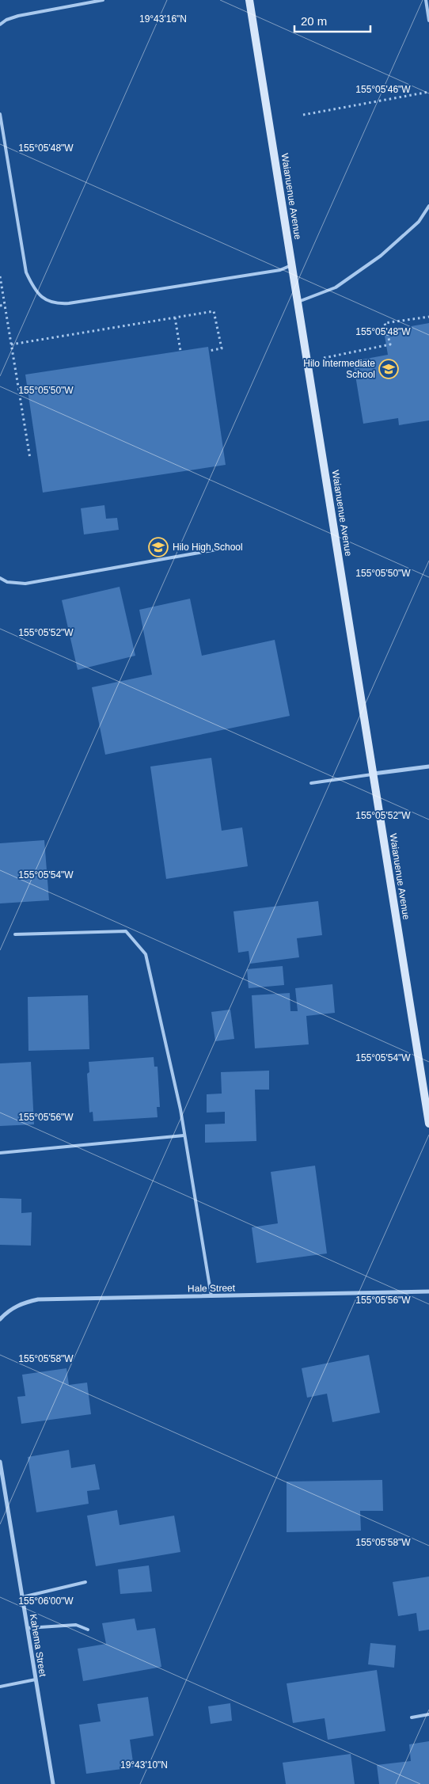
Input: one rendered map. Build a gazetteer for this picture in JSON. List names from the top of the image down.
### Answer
{
  "streets": {
    "main road": ["Waianuenue Avenue"],
    "street": ["Hale Street", "Kahema Street"]
  },
  "places": {
    "school or university": ["Hilo Intermediate School", "Hilo High School"]
  },
  "scale_bar": "20 m",
  "coordinates": [
    "19°43'16\"N",
    "155°05'46\"W",
    "155°05'48\"W",
    "155°05'50\"W",
    "155°05'52\"W",
    "155°05'54\"W",
    "155°05'56\"W",
    "155°05'58\"W",
    "155°06'00\"W",
    "19°43'10\"N"
  ]
}
